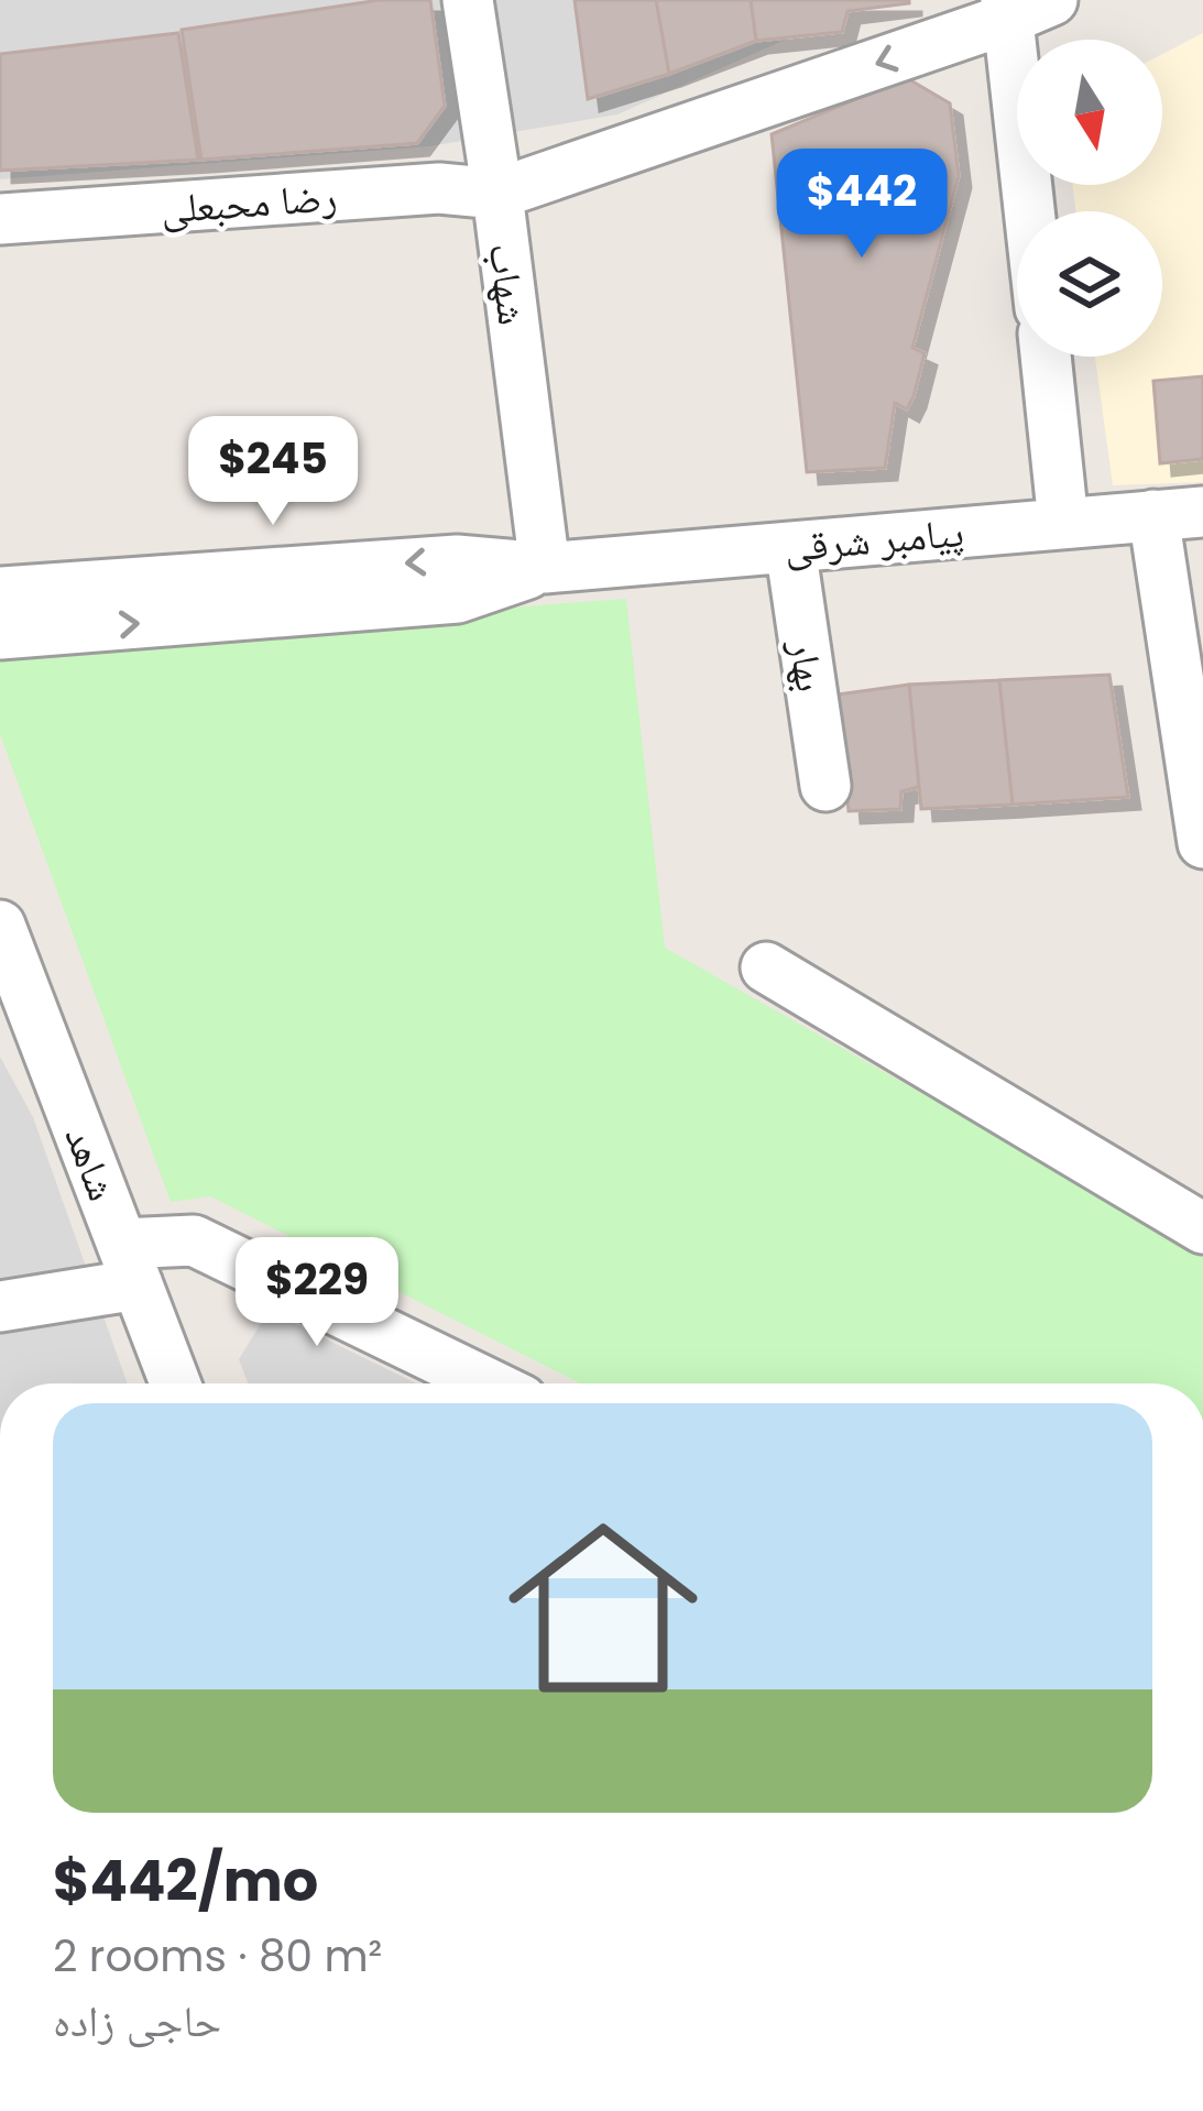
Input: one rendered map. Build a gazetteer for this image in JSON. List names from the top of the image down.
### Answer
{
  "streets": {
    "street": [
      "رضا محبعلی",
      "شهاب",
      "پیامبر شرقی",
      "بهار",
      "شاهد"
    ]
  },
  "crossings": [
    ["رضا محبعلی", "شهاب"],
    ["شهاب", "پیامبر شرقی"],
    ["پیامبر شرقی", "بهار"]
  ],
  "north": "bottom",
  "page": {
    "price": ["$442", "$245", "$229"],
    "list": [
      {
        "name": "$442/mo",
        "note": "2 rooms · 80 m² · حاجی زاده"
      }
    ]
  }
}
